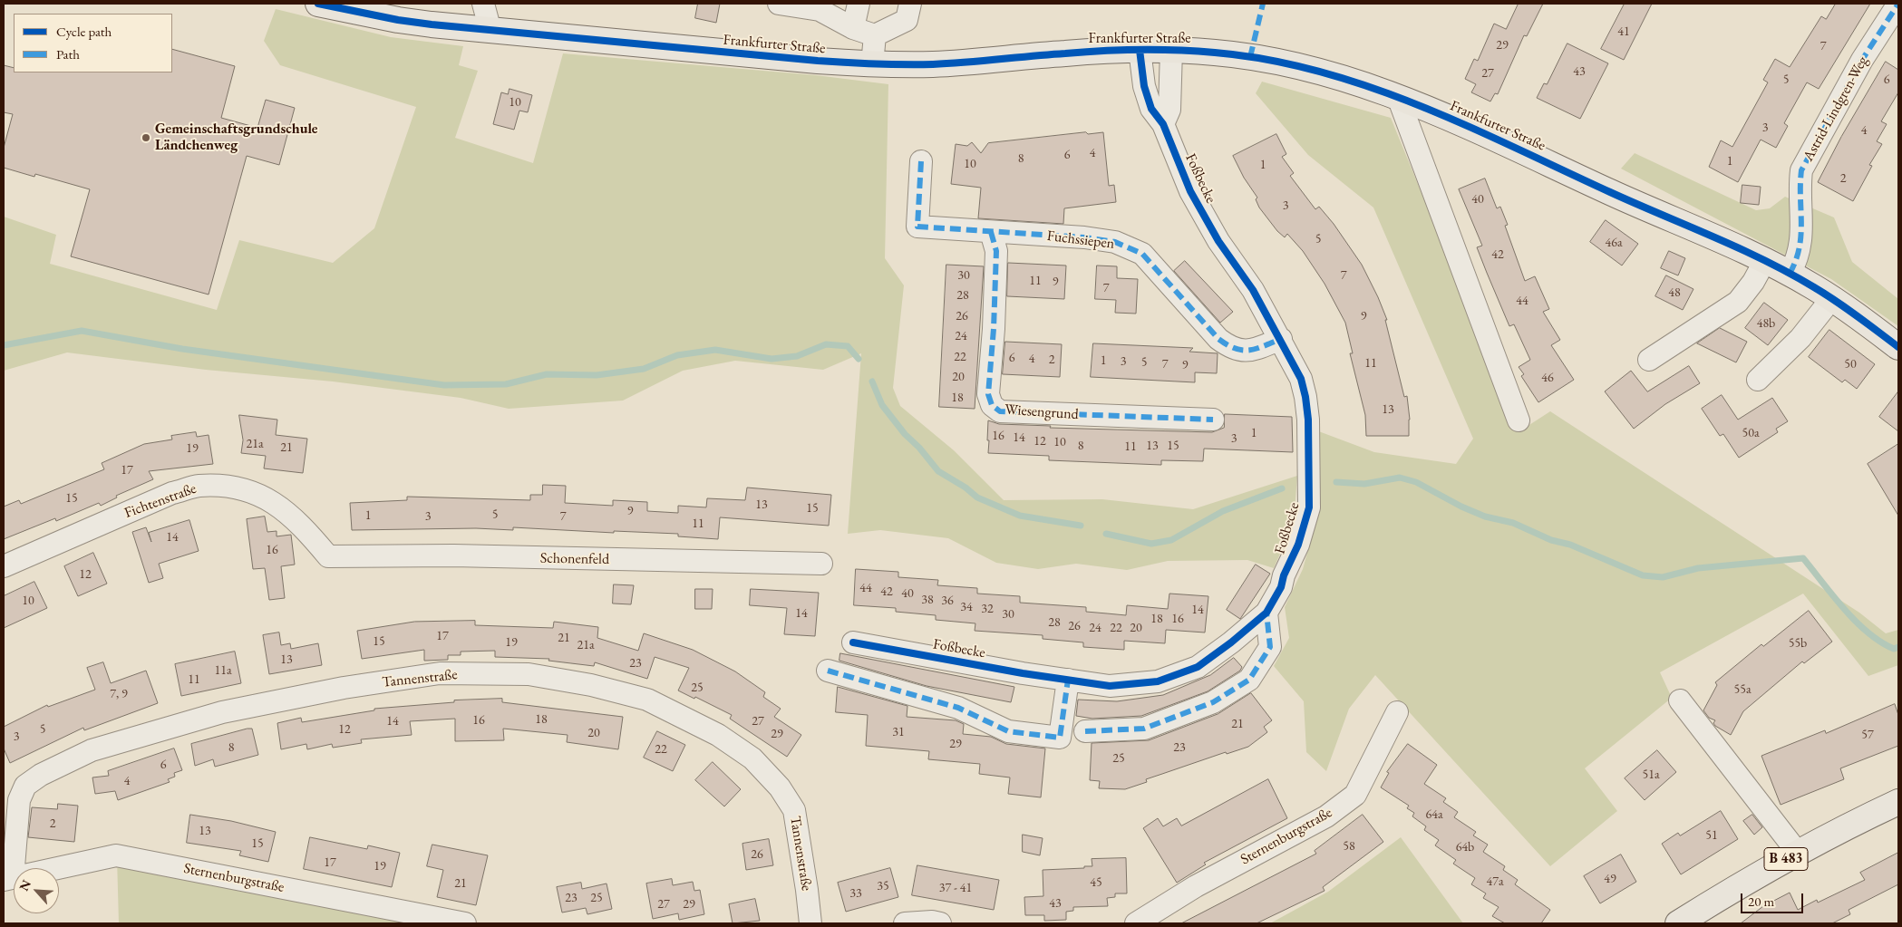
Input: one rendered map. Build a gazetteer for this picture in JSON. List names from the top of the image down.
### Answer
{
  "streets": {
    "main road": ["Frankfurter Straße", "B 483"],
    "street": [
      "Astrid-Lindgren-Weg",
      "Foßbecke",
      "Fuchssiepen",
      "Wiesengrund",
      "Fichtenstraße",
      "Schonenfeld",
      "Tannenstraße",
      "Sternenburgstraße"
    ]
  },
  "crossings": [
    ["Frankfurter Straße", "Astrid-Lindgren-Weg"],
    ["Frankfurter Straße", "Foßbecke"],
    ["Foßbecke", "Fuchssiepen"],
    ["Fuchssiepen", "Wiesengrund"],
    ["Fichtenstraße", "Schonenfeld"],
    ["Tannenstraße", "Sternenburgstraße"]
  ],
  "places": ["Gemeinschaftsgrundschule Ländchenweg"],
  "house_numbers": [
    "41",
    "29",
    "7",
    "43",
    "27",
    "5",
    "6",
    "10",
    "3",
    "4",
    "4",
    "6",
    "8",
    "1",
    "10",
    "1",
    "2",
    "40",
    "3",
    "5",
    "46a",
    "42",
    "30",
    "7",
    "11",
    "9",
    "7",
    "48",
    "28",
    "44",
    "26",
    "9",
    "48b",
    "24",
    "22",
    "6",
    "4",
    "2",
    "1",
    "3",
    "5",
    "11",
    "7",
    "50",
    "9",
    "20",
    "46",
    "18",
    "13",
    "1",
    "50a",
    "16",
    "14",
    "3",
    "12",
    "10",
    "21a",
    "8",
    "13",
    "15",
    "11",
    "21",
    "19",
    "17",
    "15",
    "13",
    "15",
    "9",
    "5",
    "1",
    "3",
    "7",
    "11",
    "14",
    "16",
    "12",
    "44",
    "42",
    "40",
    "38",
    "10",
    "36",
    "34",
    "32",
    "14",
    "14",
    "30",
    "18",
    "16",
    "28",
    "26",
    "24",
    "22",
    "20",
    "17",
    "21",
    "15",
    "19",
    "55b",
    "21a",
    "13",
    "23",
    "11a",
    "11",
    "25",
    "55a",
    "7, 9",
    "18",
    "16",
    "14",
    "27",
    "21",
    "5",
    "12",
    "31",
    "20",
    "29",
    "57",
    "3",
    "29",
    "8",
    "23",
    "22",
    "25",
    "6",
    "51a",
    "4",
    "64a",
    "2",
    "13",
    "51",
    "15",
    "58",
    "64b",
    "26",
    "17",
    "19",
    "49",
    "47a",
    "45",
    "21",
    "35",
    "37 - 41",
    "33",
    "23",
    "25",
    "43",
    "27",
    "29"
  ],
  "legend": ["Cycle path", "Path"],
  "scale_bar": "20 m",
  "north": "top left"
}
